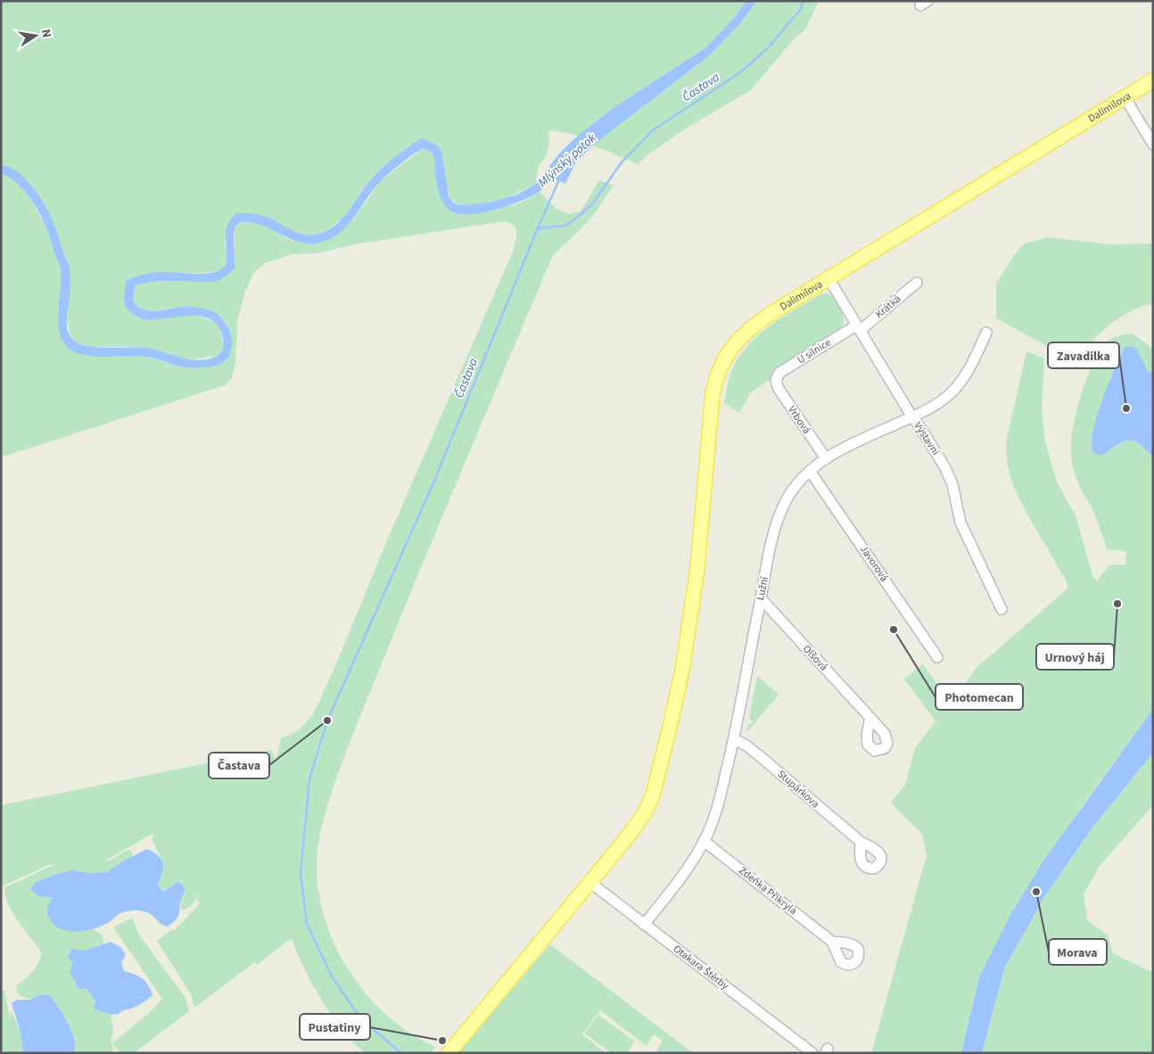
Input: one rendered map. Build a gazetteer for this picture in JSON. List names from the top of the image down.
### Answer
{
  "streets": {
    "main road": ["Dalimilova"],
    "street": [
      "Krátká",
      "U silnice",
      "Vrbová",
      "Výstavní",
      "Javorová",
      "Lužní",
      "Olšová",
      "Stupárkova",
      "Zdeňka Přikryla",
      "Otakara Štěrby"
    ]
  },
  "crossings": [
    ["Dalimilova", "Výstavní"],
    ["Dalimilova", "Otakara Štěrby"],
    ["Krátká", "U silnice"],
    ["Krátká", "Výstavní"],
    ["U silnice", "Vrbová"],
    ["U silnice", "Výstavní"],
    ["Vrbová", "Lužní"],
    ["Výstavní", "Lužní"],
    ["Javorová", "Lužní"],
    ["Lužní", "Olšová"],
    ["Lužní", "Stupárkova"],
    ["Lužní", "Zdeňka Přikryla"],
    ["Lužní", "Otakara Štěrby"]
  ],
  "water": ["Častava", "Mlýnský potok"],
  "places": [
    "Zavadilka",
    "Urnový háj",
    "Photomecan",
    "Častava",
    "Morava",
    "Pustatiny"
  ],
  "north": "right"
}
